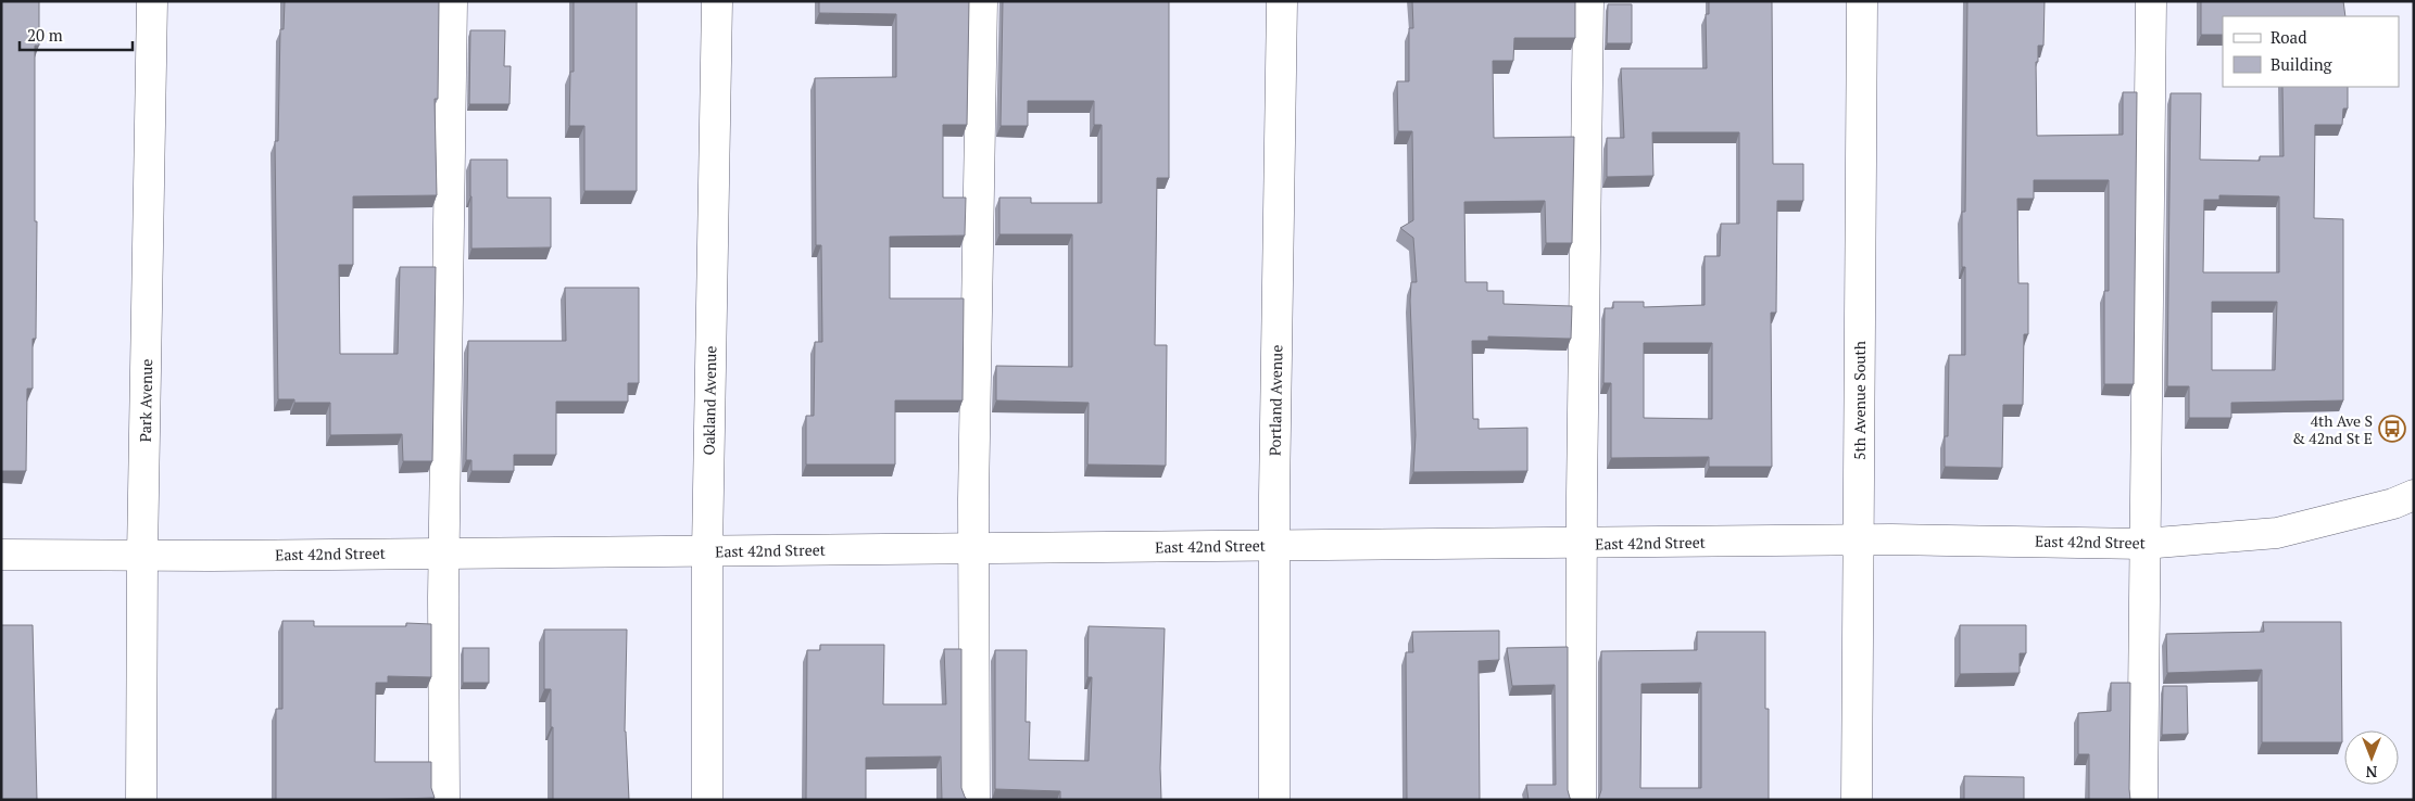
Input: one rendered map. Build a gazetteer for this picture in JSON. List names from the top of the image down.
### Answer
{
  "streets": {
    "street": [
      "Park Avenue",
      "Oakland Avenue",
      "Portland Avenue",
      "5th Avenue South",
      "East 42nd Street"
    ]
  },
  "crossings": [
    ["Park Avenue", "East 42nd Street"],
    ["Oakland Avenue", "East 42nd Street"],
    ["Portland Avenue", "East 42nd Street"],
    ["5th Avenue South", "East 42nd Street"]
  ],
  "places": {
    "bus stop": ["4th Ave S & 42nd St E"]
  },
  "legend": ["Road", "Building"],
  "scale_bar": "20 m",
  "north": "bottom"
}
